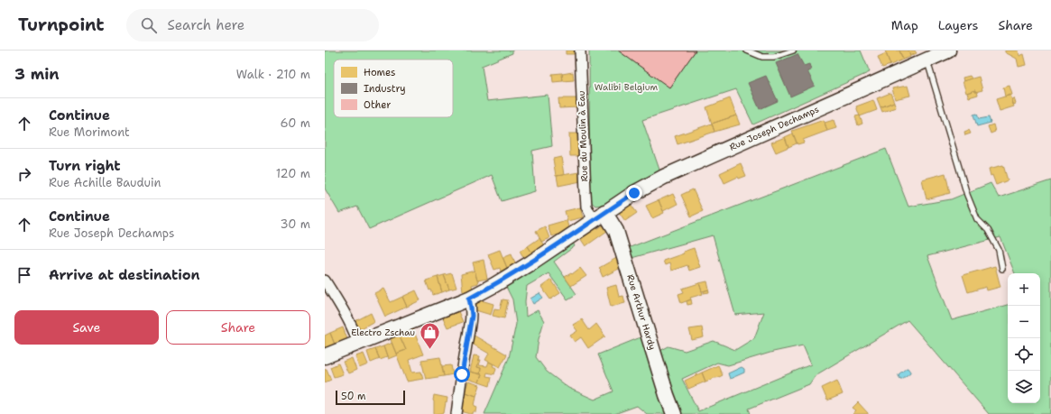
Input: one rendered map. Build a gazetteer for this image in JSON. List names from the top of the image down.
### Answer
{
  "streets": {
    "street": ["Rue Joseph Dechamps", "Rue du Moulin à Eau", "Rue Arthur Hardy"]
  },
  "crossings": [
    ["Rue Joseph Dechamps", "Rue du Moulin à Eau"],
    ["Rue Joseph Dechamps", "Rue Arthur Hardy"],
    ["Rue du Moulin à Eau", "Rue Arthur Hardy"]
  ],
  "parks": ["Walibi Belgium"],
  "places": {
    "shop": ["Electro Zschau"]
  },
  "legend": ["Homes", "Industry", "Other"],
  "scale_bar": "50 m",
  "page": {
    "header": "Turnpoint",
    "search": "Search here",
    "nav": ["Map", "Layers", "Share"],
    "heading": ["3 min", "Walk · 210 m"],
    "list": [
      ["Continue", "Rue Morimont", "60 m"],
      ["Turn right", "Rue Achille Bauduin", "120 m"],
      ["Continue", "Rue Joseph Dechamps", "30 m"],
      "Arrive at destination"
    ],
    "map_buttons": ["+", "−"],
    "buttons": ["Save", "Share"],
    "scale": "50 m"
  }
}
